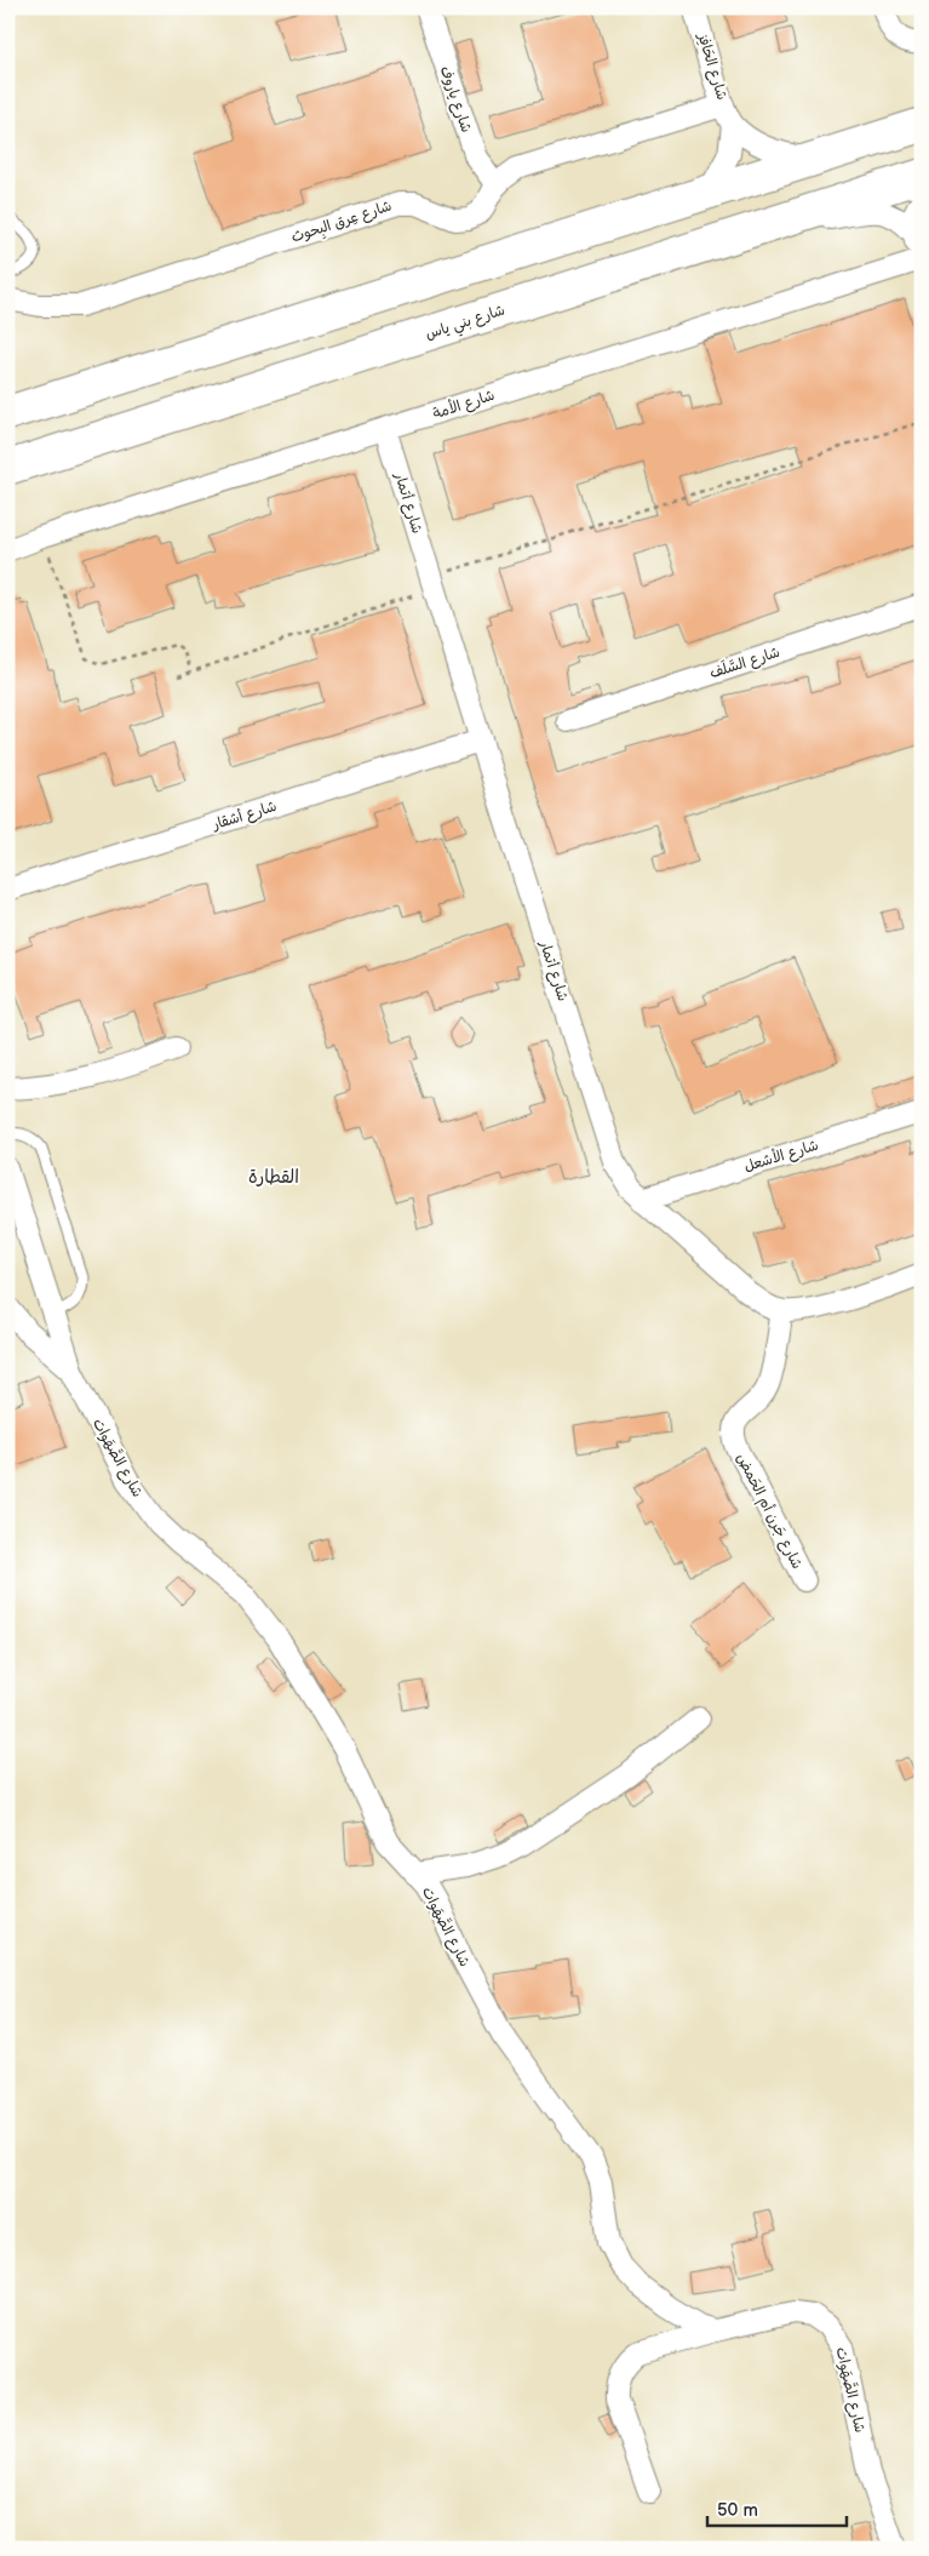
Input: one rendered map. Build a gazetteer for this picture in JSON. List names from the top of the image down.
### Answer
{
  "streets": {
    "main road": ["شارع بني ياس"],
    "street": [
      "شارع الحَافِز",
      "شارع ياروف",
      "شارع عِرق البِحوث",
      "شارع الأمة",
      "شارع أتمار",
      "شارع السَّلَف",
      "شارع أشقار",
      "شارع الأشعل",
      "شارع الصَّهَوات",
      "شارع جَرن أم الحَمض"
    ]
  },
  "crossings": [
    ["شارع الحَافِز", "شارع عِرق البِحوث"],
    ["شارع ياروف", "شارع عِرق البِحوث"],
    ["شارع الأمة", "شارع أتمار"],
    ["شارع أتمار", "شارع أشقار"],
    ["شارع أتمار", "شارع الأشعل"],
    ["شارع أتمار", "شارع جَرن أم الحَمض"]
  ],
  "districts": ["القطارة"],
  "scale_bar": "50 m"
}
